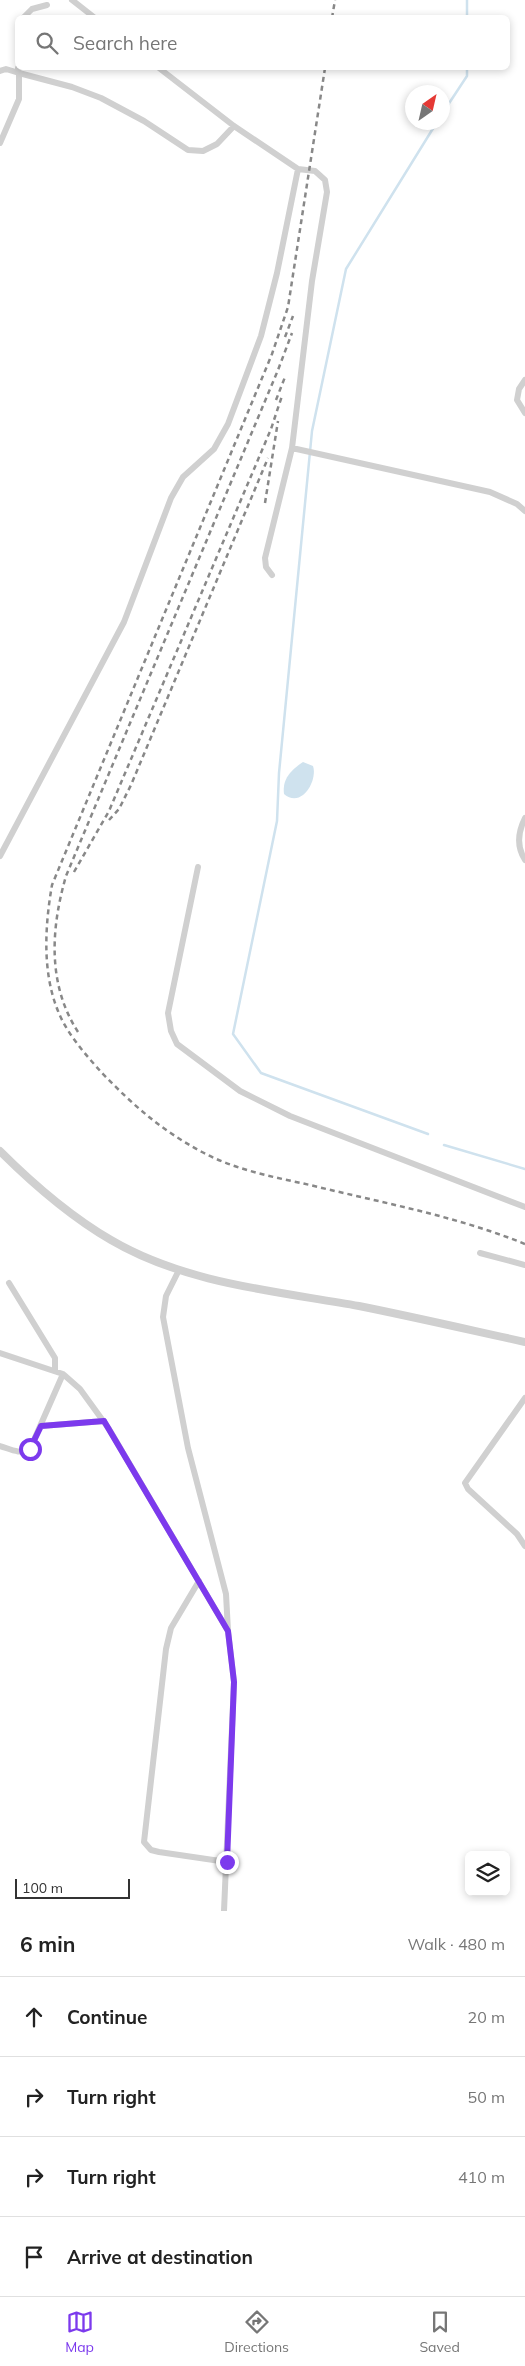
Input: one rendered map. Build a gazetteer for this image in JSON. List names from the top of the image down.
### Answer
{
  "scale_bar": "100 m",
  "north": "top right",
  "page": {
    "search": "Search here",
    "scale": "100 m",
    "heading": ["6 min", "Walk · 480 m"],
    "list": [
      ["Continue", "20 m"],
      ["Turn right", "50 m"],
      ["Turn right", "410 m"],
      "Arrive at destination"
    ],
    "nav": ["Map", "Directions", "Saved"]
  }
}
